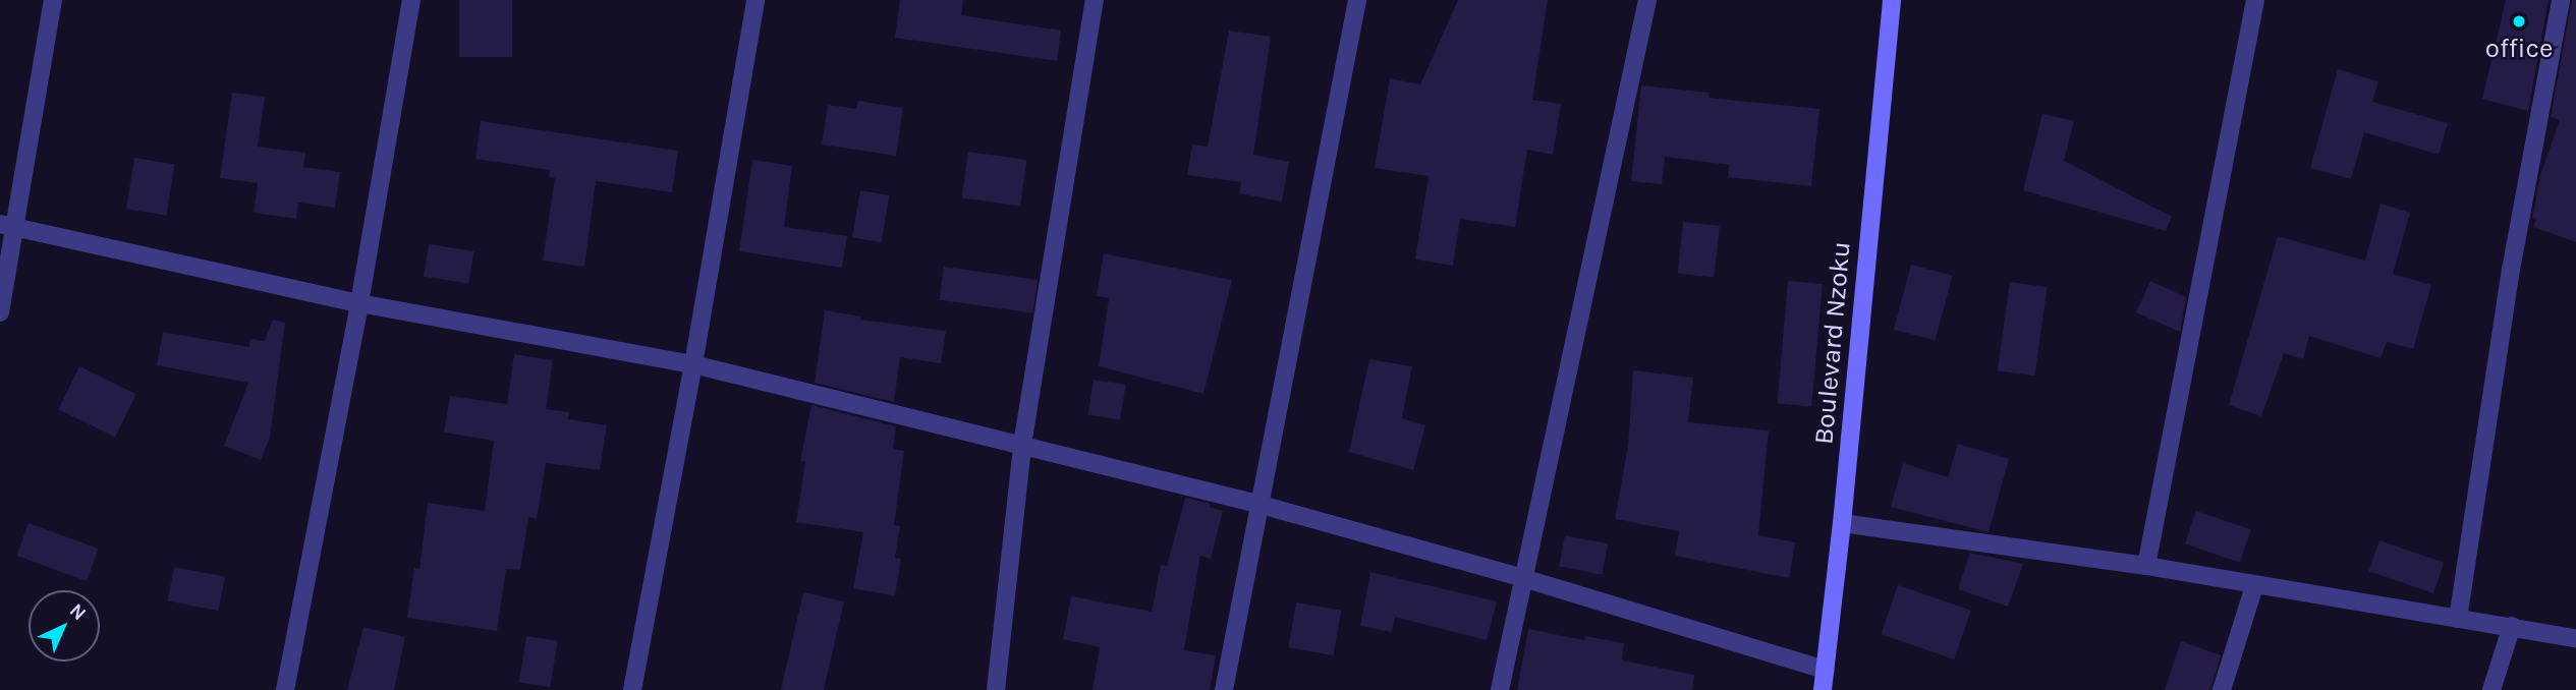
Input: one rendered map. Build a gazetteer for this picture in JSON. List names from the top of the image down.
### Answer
{
  "streets": {
    "street": ["Boulevard Nzoku"]
  },
  "places": ["office"],
  "north": "top right"
}
